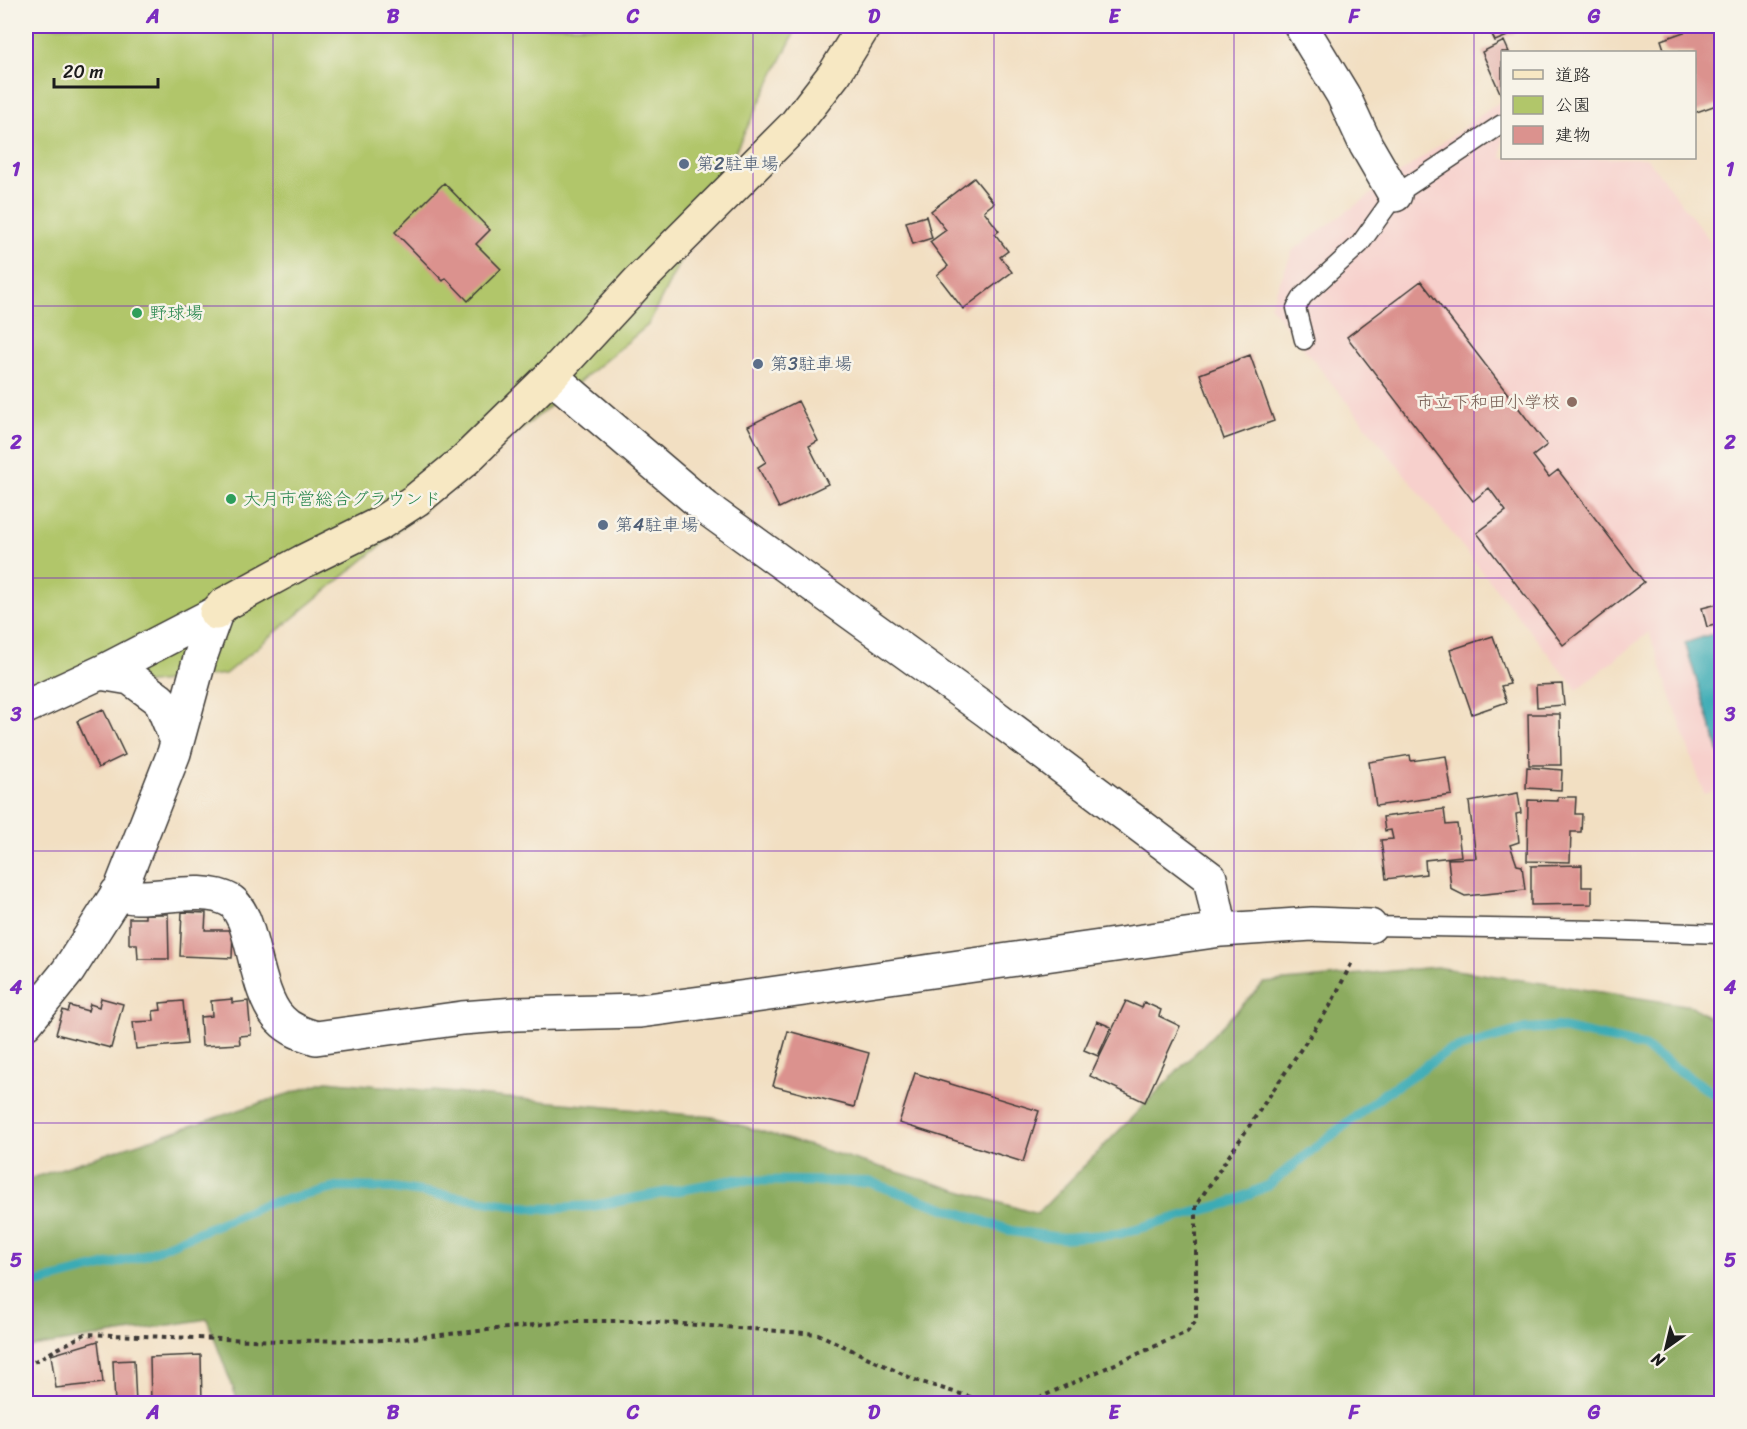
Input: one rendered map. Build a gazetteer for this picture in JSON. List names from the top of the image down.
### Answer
{
  "places": [
    "第2駐車場",
    "野球場",
    "第3駐車場",
    "市立下和田小学校",
    "大月市営総合グラウンド",
    "第4駐車場"
  ],
  "legend": ["道路", "公園", "建物"],
  "scale_bar": "20 m",
  "north": "bottom left",
  "grid": {
    "columns": [
      "A",
      "B",
      "C",
      "D",
      "E",
      "F",
      "G"
    ],
    "rows": [
      "1",
      "2",
      "3",
      "4",
      "5"
    ]
  }
}
